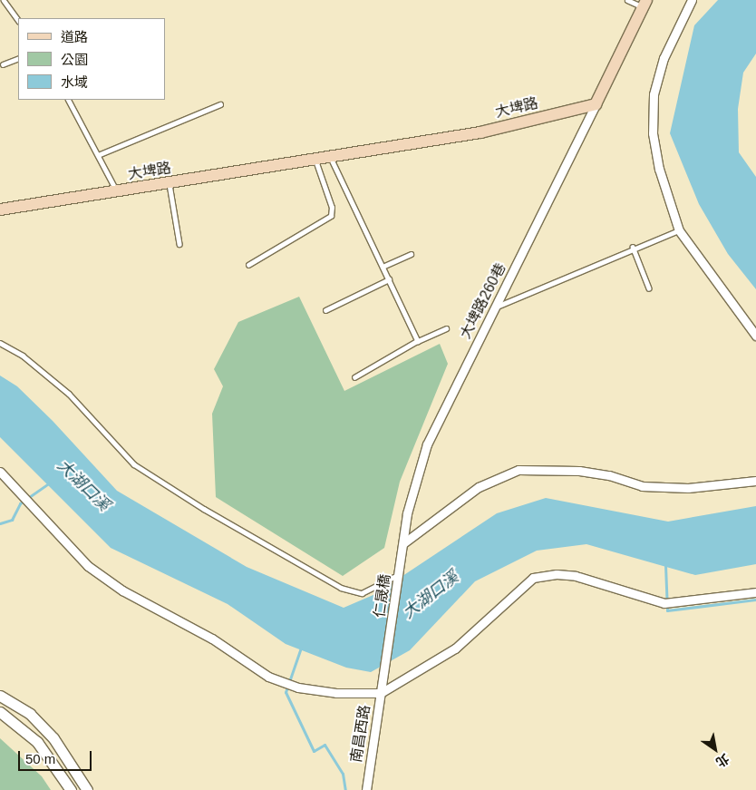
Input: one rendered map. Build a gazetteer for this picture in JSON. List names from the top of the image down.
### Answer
{
  "streets": {
    "main road": ["大埤路"],
    "street": ["大埤路260巷", "仁晟橋", "南昌西路"]
  },
  "crossings": [
    ["大埤路", "大埤路260巷"],
    ["大埤路260巷", "仁晟橋"],
    ["仁晟橋", "南昌西路"]
  ],
  "water": ["大湖口溪"],
  "legend": ["道路", "公園", "水域"],
  "scale_bar": "50 m",
  "north": "bottom right"
}
